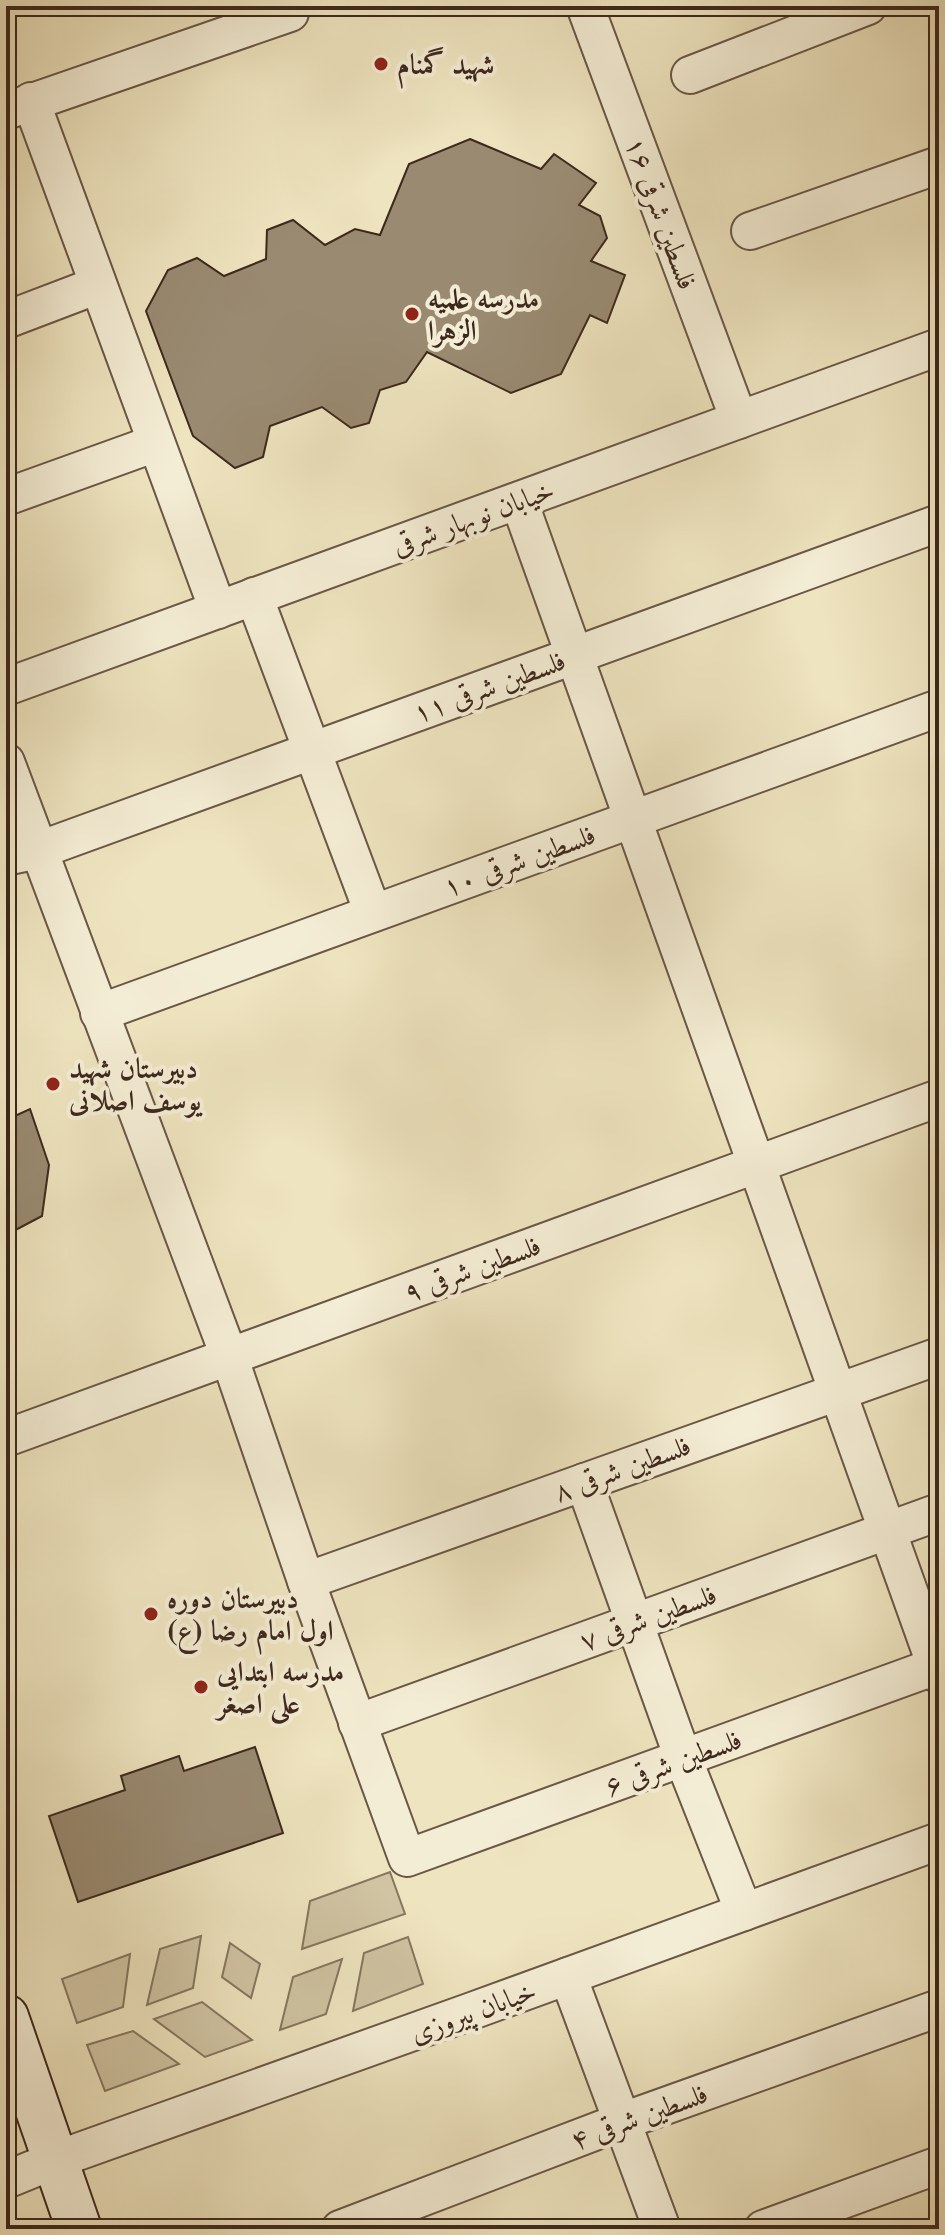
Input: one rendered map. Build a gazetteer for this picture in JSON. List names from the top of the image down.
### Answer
{
  "streets": {
    "street": [
      "فلسطین شرقی ۱۶",
      "خیابان نوبهار شرقی",
      "فلسطین شرقی ۱۱",
      "فلسطین شرقی ۱۰",
      "فلسطین شرقی ۹",
      "فلسطین شرقی ۸",
      "فلسطین شرقی ۷",
      "فلسطین شرقی ۶",
      "خیابان پیروزی",
      "فلسطین شرقی ۴"
    ]
  },
  "crossings": [
    ["فلسطین شرقی ۱۶", "خیابان نوبهار شرقی"],
    ["فلسطین شرقی ۷", "فلسطین شرقی ۶"]
  ],
  "places": [
    "شهید گمنام",
    "مدرسه علمیه الزهرا",
    "دبیرستان شهید یوسف اصلانی",
    "دبیرستان دوره اول امام رضا (ع)",
    "مدرسه ابتدایی علی اصغر"
  ]
}
